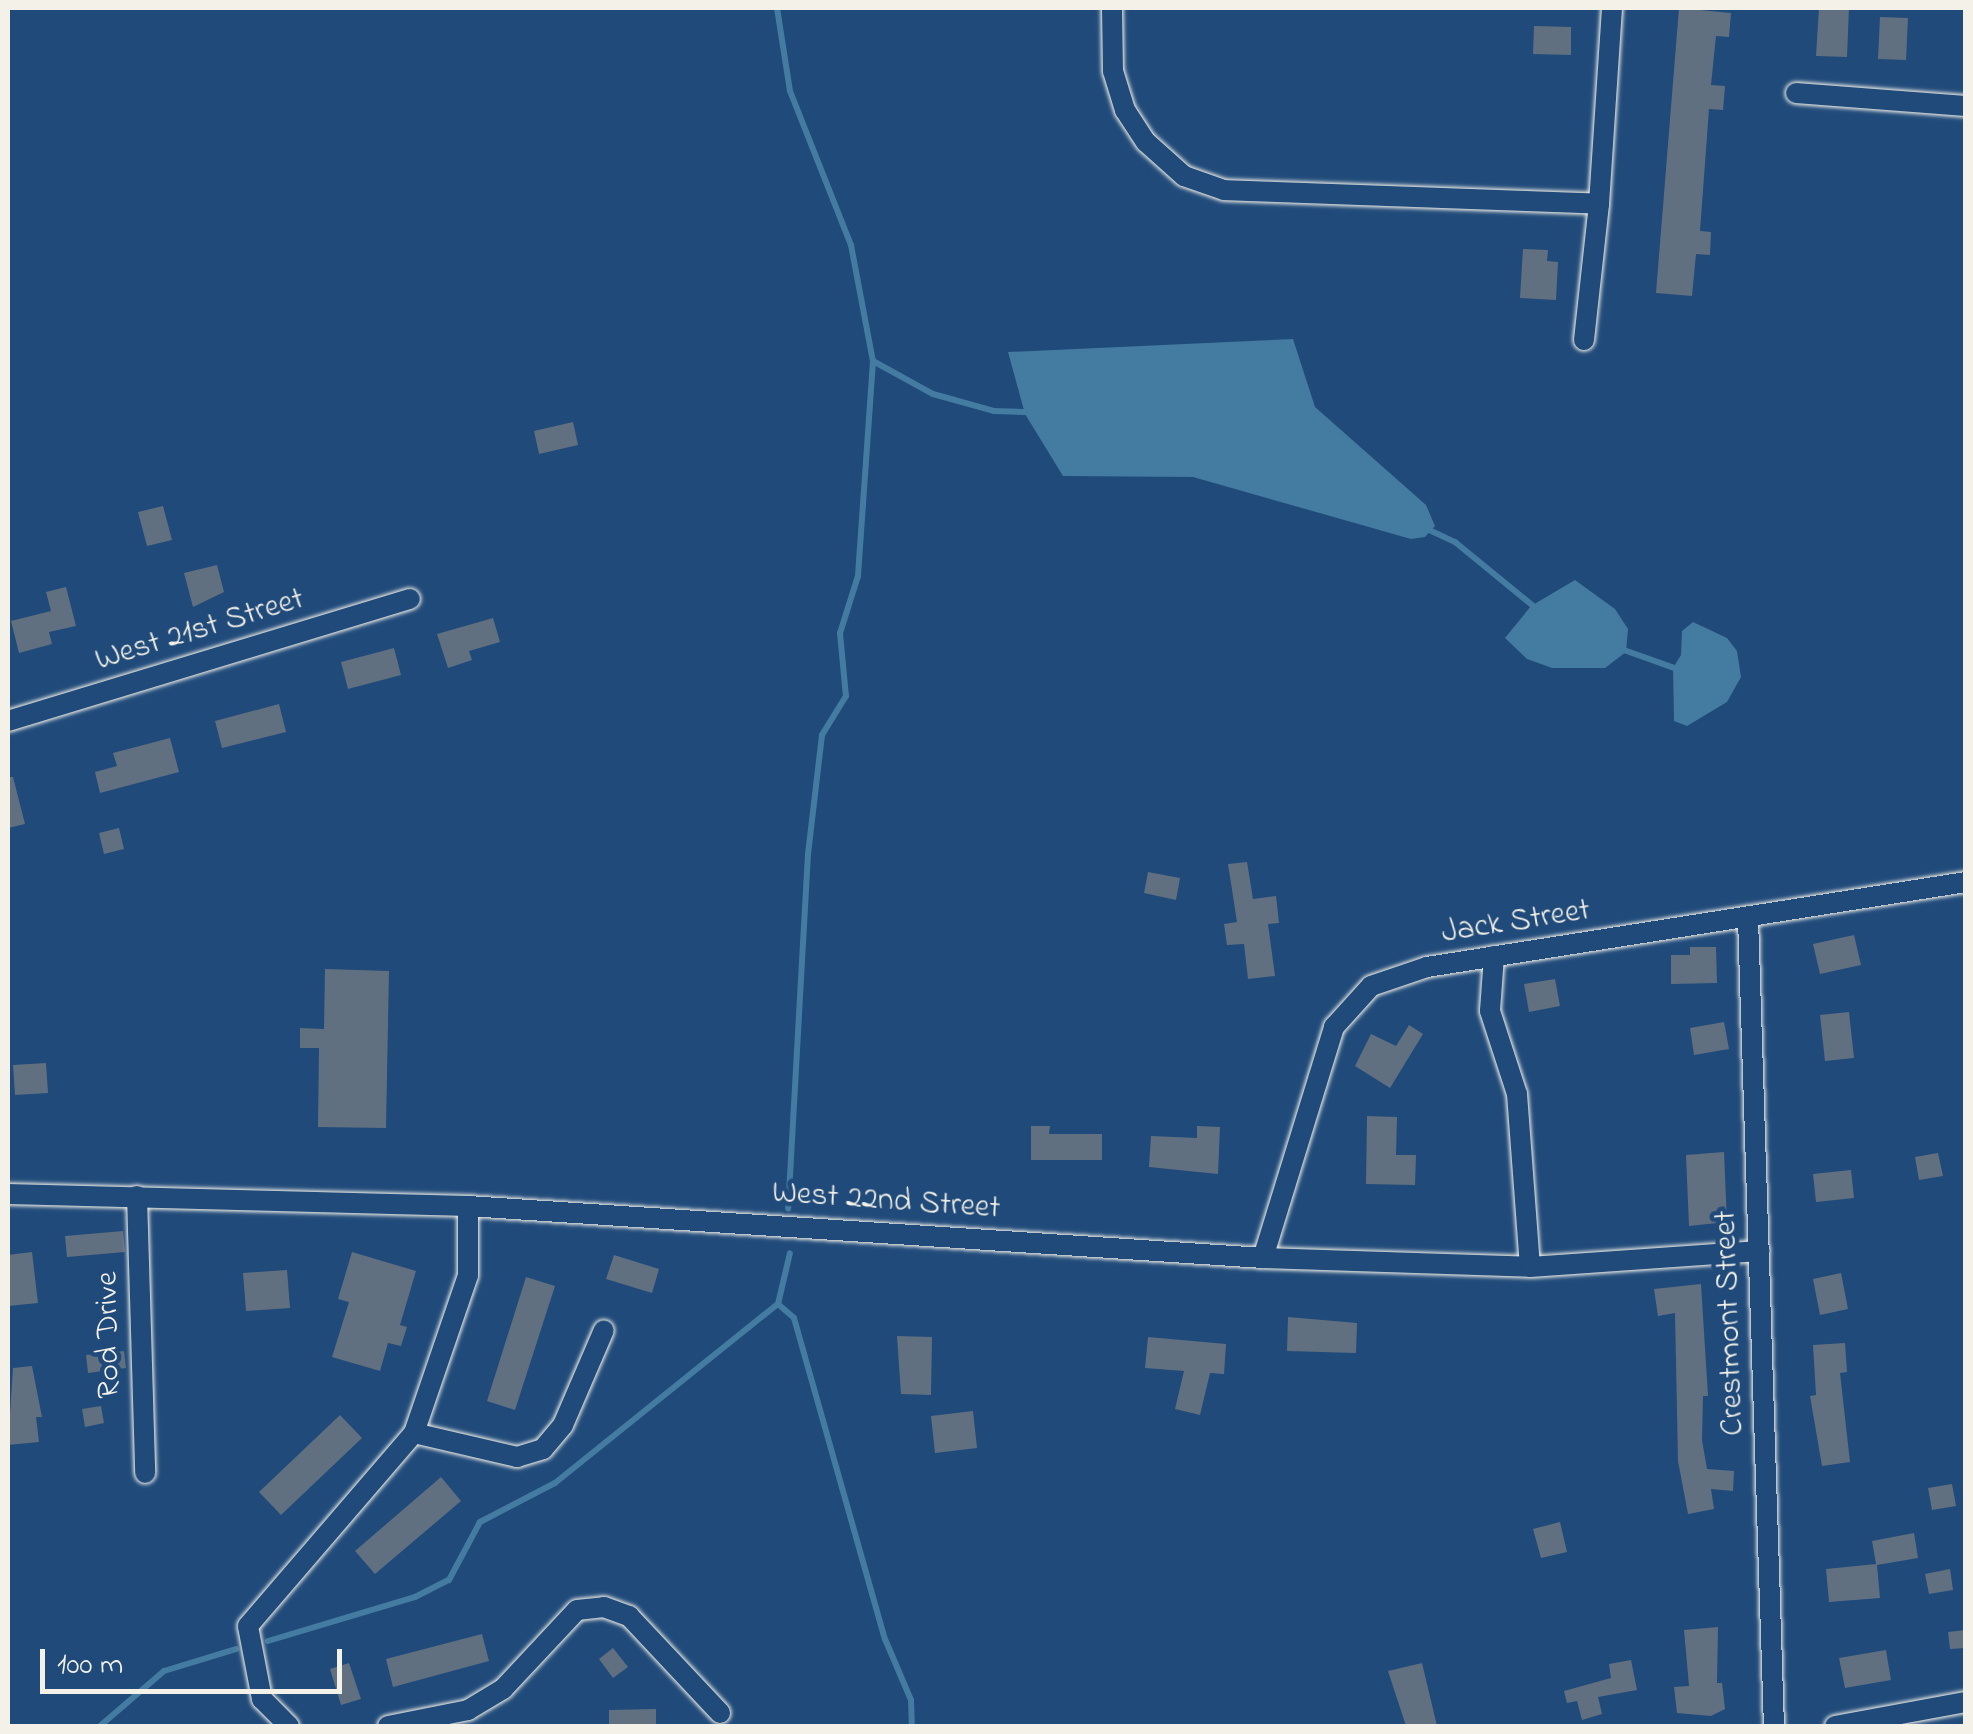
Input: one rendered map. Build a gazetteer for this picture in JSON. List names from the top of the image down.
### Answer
{
  "streets": {
    "street": [
      "West 21st Street",
      "Jack Street",
      "West 22nd Street",
      "Crestmont Street",
      "Rod Drive"
    ]
  },
  "crossings": [
    ["Jack Street", "West 22nd Street"],
    ["Jack Street", "Crestmont Street"],
    ["West 22nd Street", "Crestmont Street"],
    ["West 22nd Street", "Rod Drive"]
  ],
  "scale_bar": "100 m"
}
